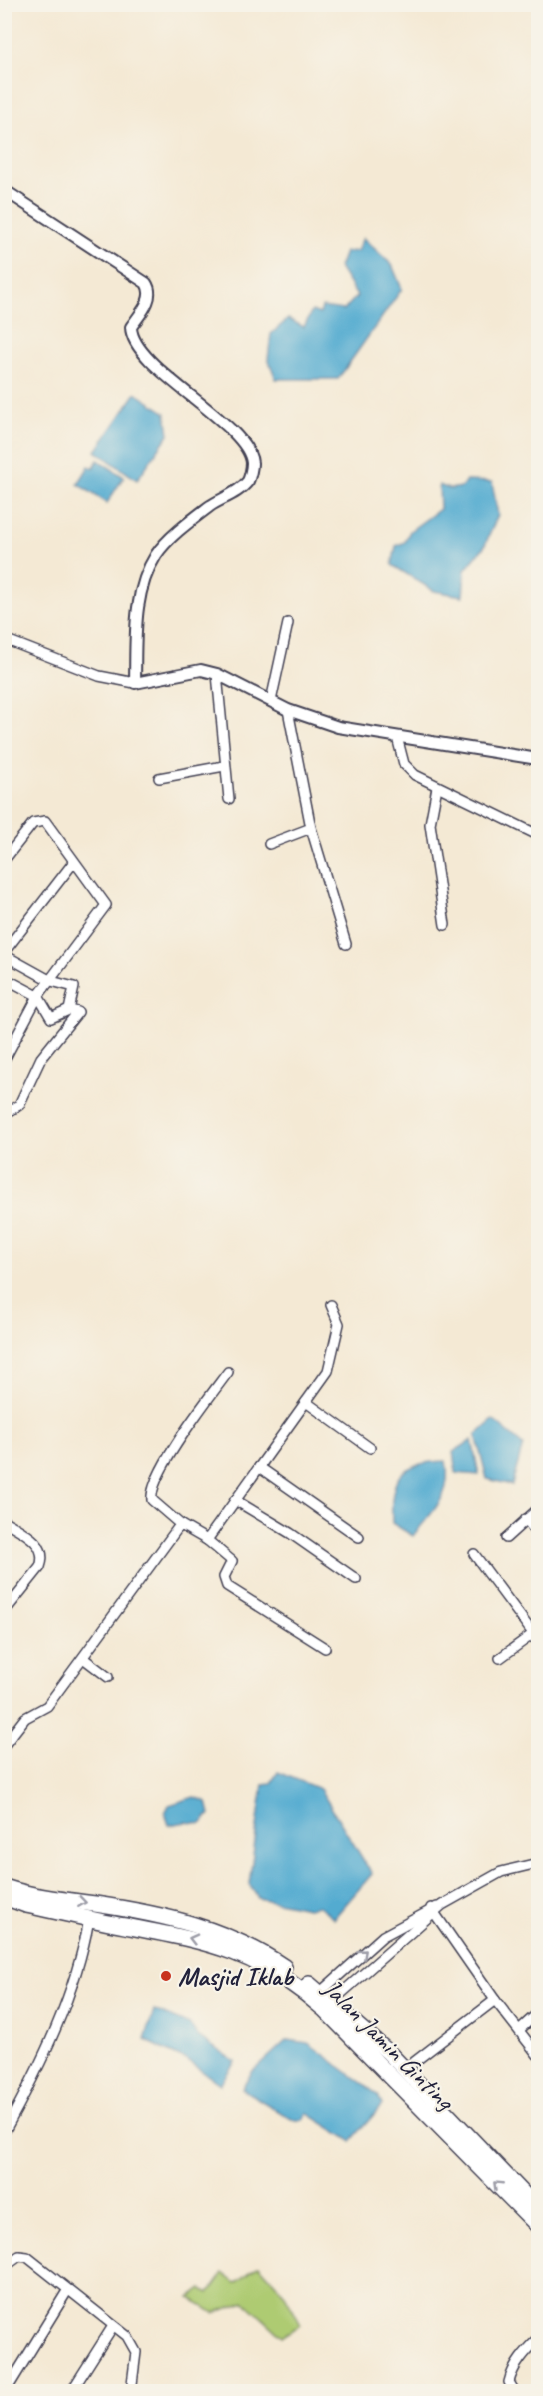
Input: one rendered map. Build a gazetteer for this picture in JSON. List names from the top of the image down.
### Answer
{
  "streets": {
    "highway": ["Jalan Jamin Ginting"]
  },
  "places": ["Masjid Iklab"]
}
